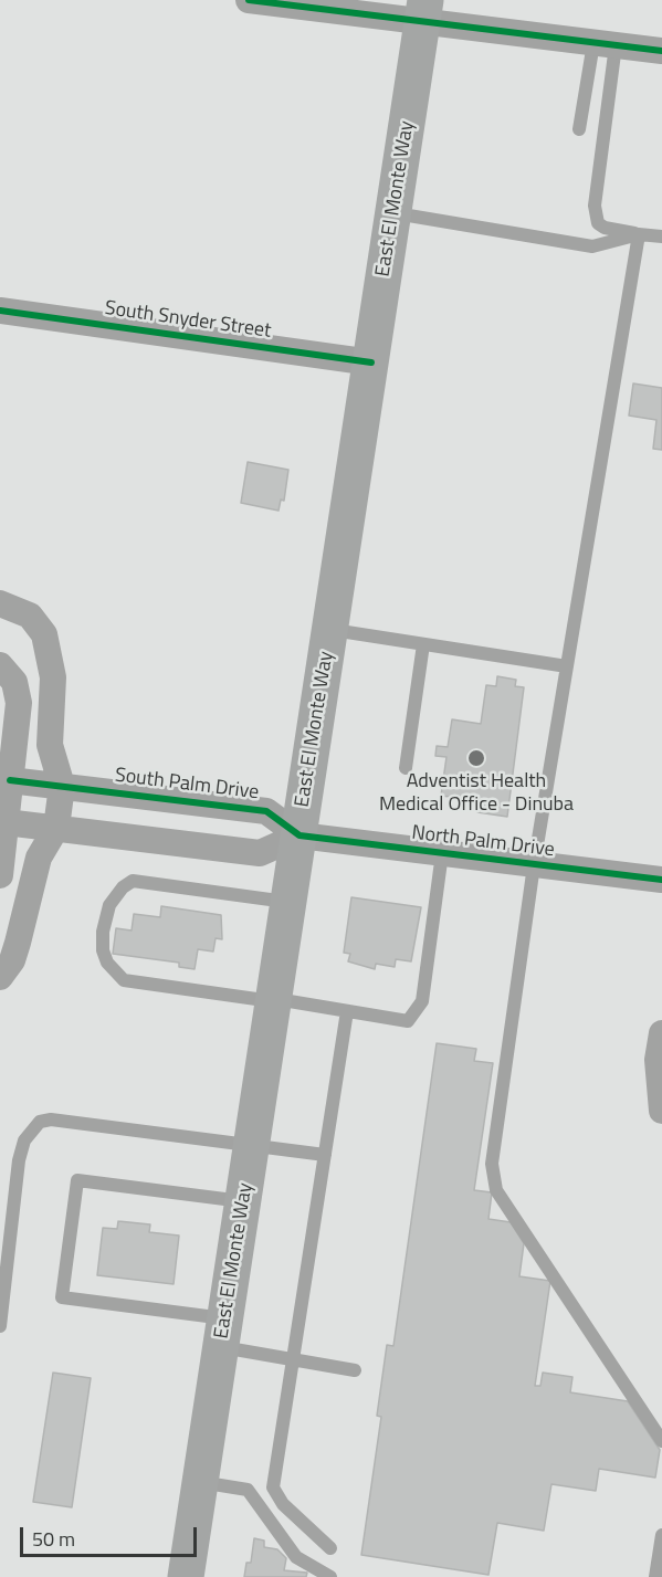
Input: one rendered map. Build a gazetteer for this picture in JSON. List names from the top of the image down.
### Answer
{
  "streets": {
    "main road": ["East El Monte Way"],
    "street": ["South Snyder Street", "South Palm Drive", "North Palm Drive"]
  },
  "crossings": [
    ["East El Monte Way", "South Snyder Street"],
    ["East El Monte Way", "South Palm Drive"],
    ["East El Monte Way", "North Palm Drive"],
    ["South Palm Drive", "North Palm Drive"]
  ],
  "places": ["Adventist Health Medical Office - Dinuba"],
  "scale_bar": "50 m"
}
